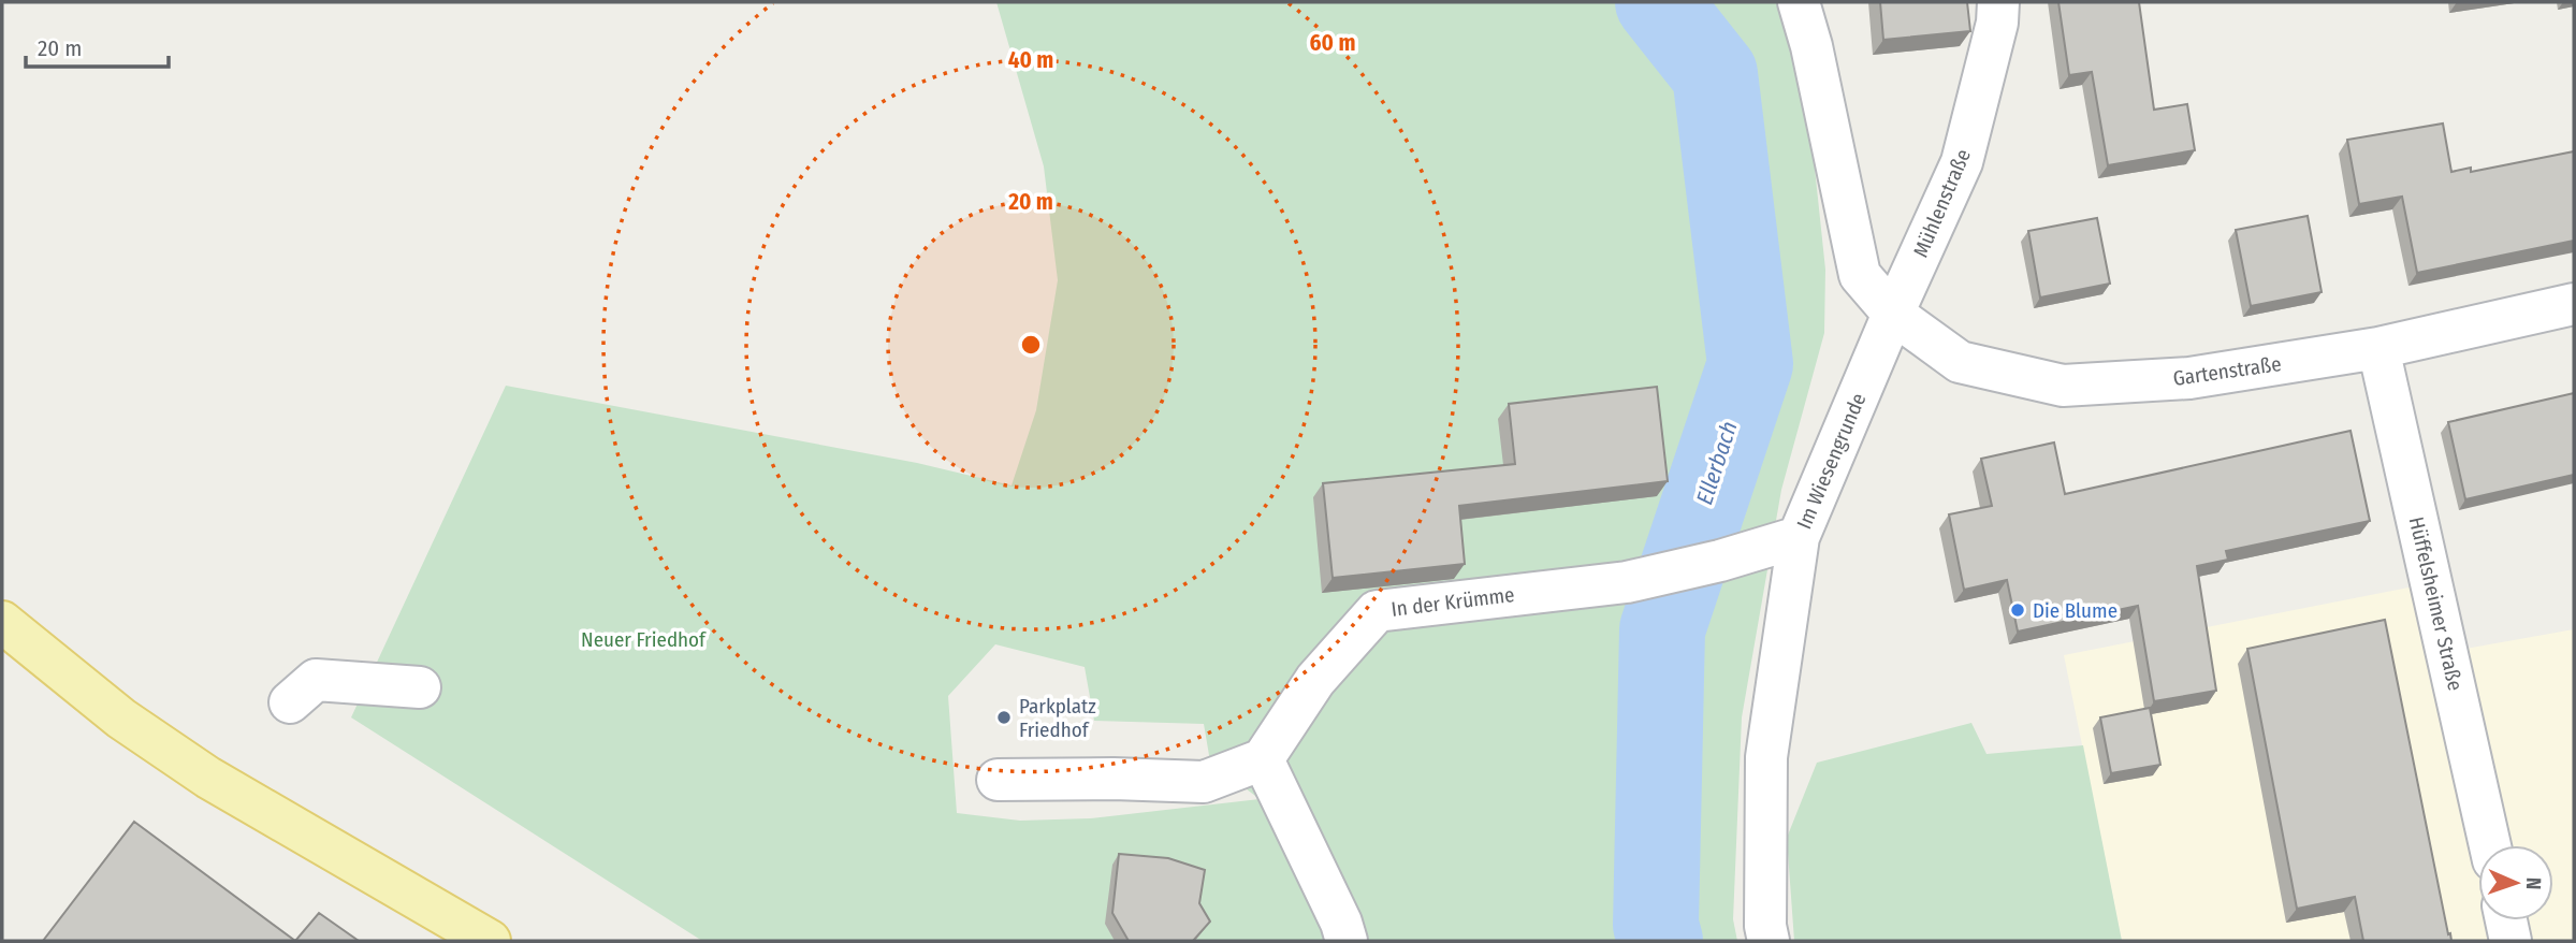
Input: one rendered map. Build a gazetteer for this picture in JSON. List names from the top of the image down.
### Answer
{
  "streets": {
    "street": [
      "Mühlenstraße",
      "Gartenstraße",
      "Im Wiesengrunde",
      "In der Krümme",
      "Hüffelsheimer Straße"
    ]
  },
  "crossings": [
    ["Mühlenstraße", "Gartenstraße"],
    ["Mühlenstraße", "Im Wiesengrunde"],
    ["Gartenstraße", "Im Wiesengrunde"],
    ["Gartenstraße", "Hüffelsheimer Straße"],
    ["Im Wiesengrunde", "In der Krümme"]
  ],
  "water": ["Ellerbach"],
  "parks": ["Neuer Friedhof"],
  "places": ["Die Blume", "Parkplatz Friedhof"],
  "scale_bar": "20 m",
  "north": "right",
  "rings": ["60 m", "40 m", "20 m"]
}
